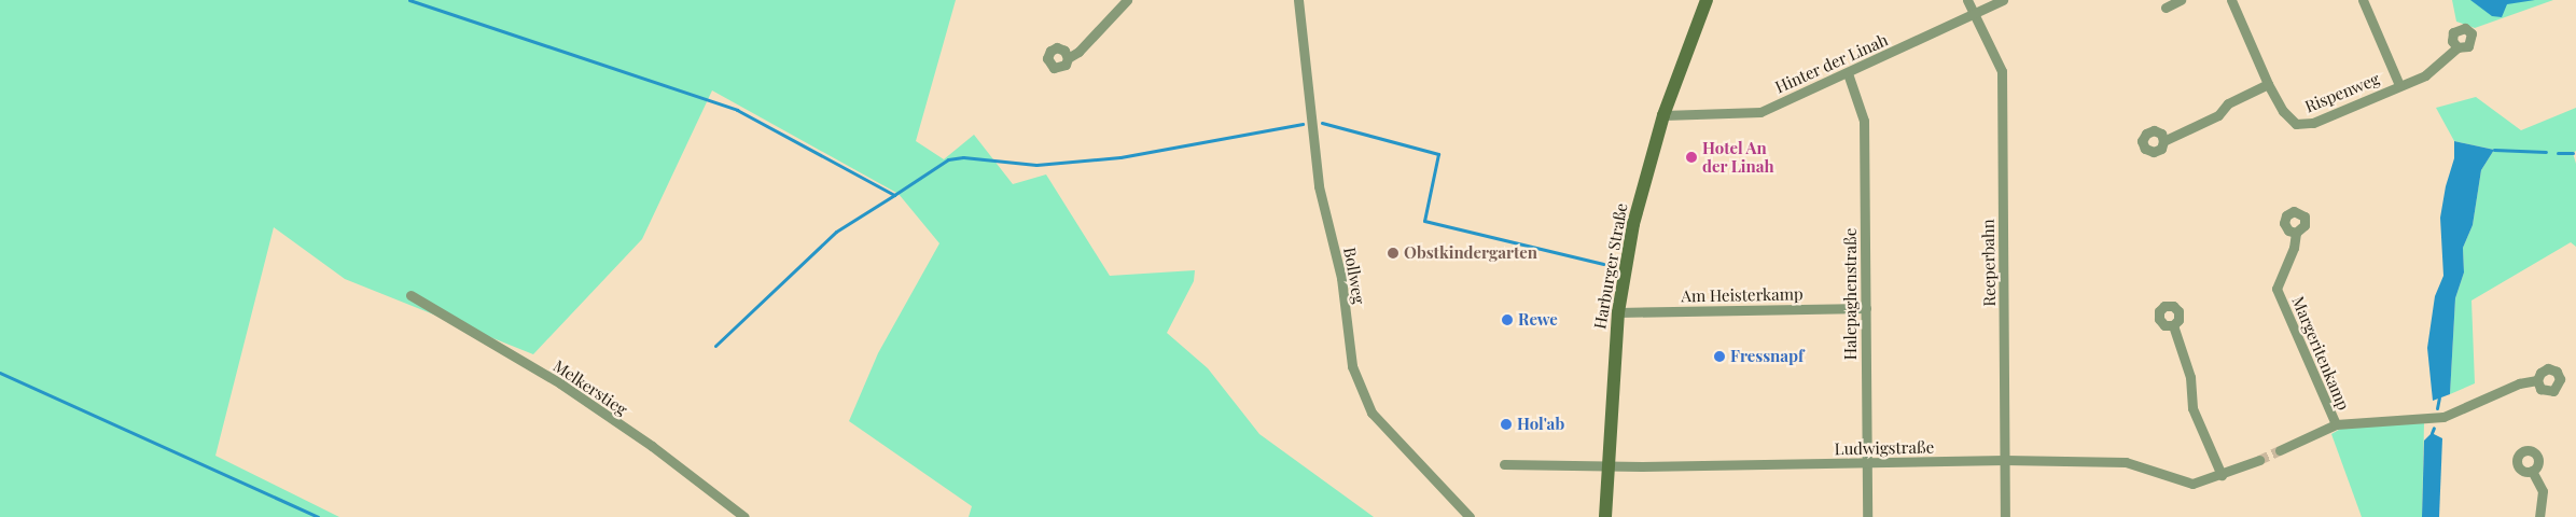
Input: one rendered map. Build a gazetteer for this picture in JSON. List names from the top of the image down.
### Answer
{
  "streets": {
    "street": [
      "Hinter der Linah",
      "Rispenweg",
      "Reeperbahn",
      "Harburger Straße",
      "Bollweg",
      "Halepaghenstraße",
      "Am Heisterkamp",
      "Margeritenkamp",
      "Melkerstieg",
      "Ludwigstraße"
    ]
  },
  "crossings": [
    ["Hinter der Linah", "Reeperbahn"],
    ["Hinter der Linah", "Harburger Straße"],
    ["Hinter der Linah", "Halepaghenstraße"],
    ["Reeperbahn", "Ludwigstraße"],
    ["Harburger Straße", "Am Heisterkamp"],
    ["Harburger Straße", "Ludwigstraße"],
    ["Halepaghenstraße", "Am Heisterkamp"],
    ["Halepaghenstraße", "Ludwigstraße"]
  ],
  "places": [
    "Hotel An der Linah",
    "Obstkindergarten",
    "Rewe",
    "Fressnapf",
    "Hol'ab"
  ]
}
